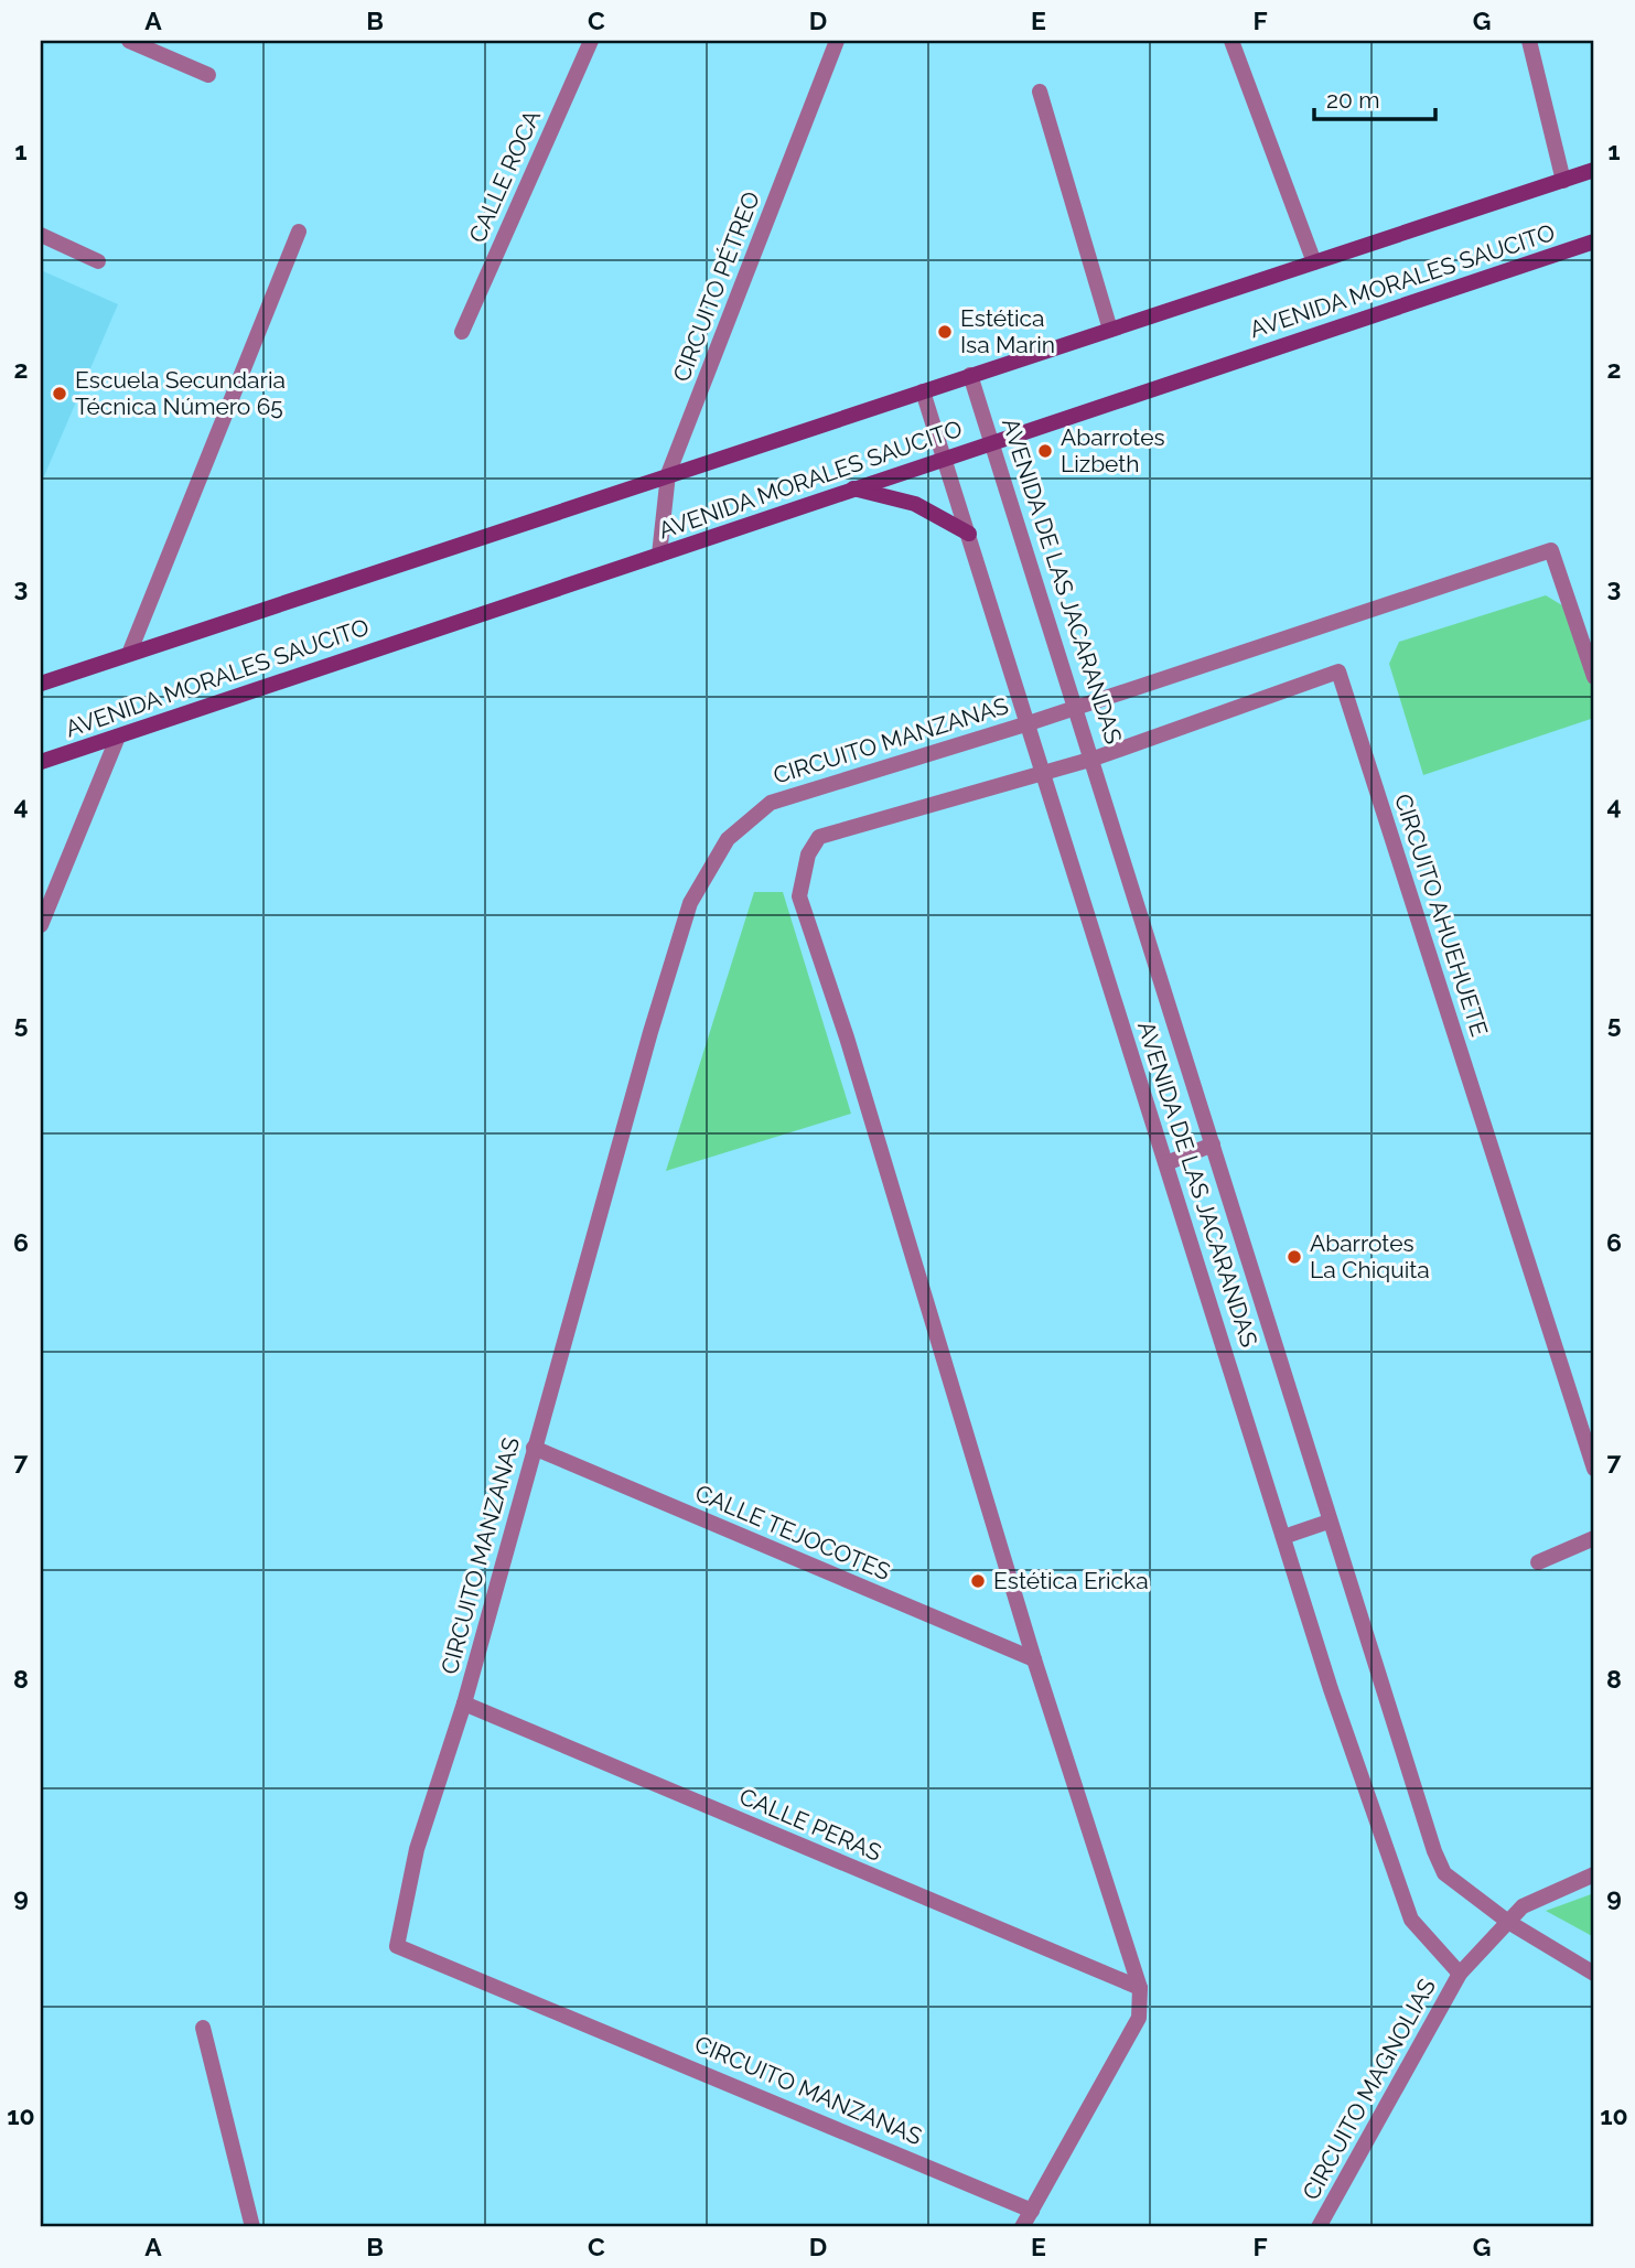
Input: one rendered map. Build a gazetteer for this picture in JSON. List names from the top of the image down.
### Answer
{
  "streets": {
    "main road": ["AVENIDA MORALES SAUCITO"],
    "street": [
      "CALLE ROCA",
      "CIRCUITO PÉTREO",
      "AVENIDA DE LAS JACARANDAS",
      "CIRCUITO MANZANAS",
      "CIRCUITO AHUEHUETE",
      "CALLE TEJOCOTES",
      "CALLE PERAS",
      "CIRCUITO MAGNOLIAS"
    ]
  },
  "crossings": [
    ["AVENIDA MORALES SAUCITO", "CIRCUITO PÉTREO"],
    ["AVENIDA MORALES SAUCITO", "AVENIDA DE LAS JACARANDAS"],
    ["AVENIDA DE LAS JACARANDAS", "CIRCUITO MANZANAS"],
    ["AVENIDA DE LAS JACARANDAS", "CIRCUITO AHUEHUETE"],
    ["AVENIDA DE LAS JACARANDAS", "CIRCUITO MAGNOLIAS"],
    ["CIRCUITO MANZANAS", "CALLE TEJOCOTES"],
    ["CIRCUITO MANZANAS", "CALLE PERAS"]
  ],
  "places": [
    "Estética Isa Marin",
    "Escuela Secundaria Técnica Número 65",
    "Abarrotes Lizbeth",
    "Abarrotes La Chiquita",
    "Estética Ericka"
  ],
  "scale_bar": "20 m",
  "grid": {
    "columns": [
      "A",
      "B",
      "C",
      "D",
      "E",
      "F",
      "G"
    ],
    "rows": [
      "1",
      "2",
      "3",
      "4",
      "5",
      "6",
      "7",
      "8",
      "9",
      "10"
    ]
  }
}
